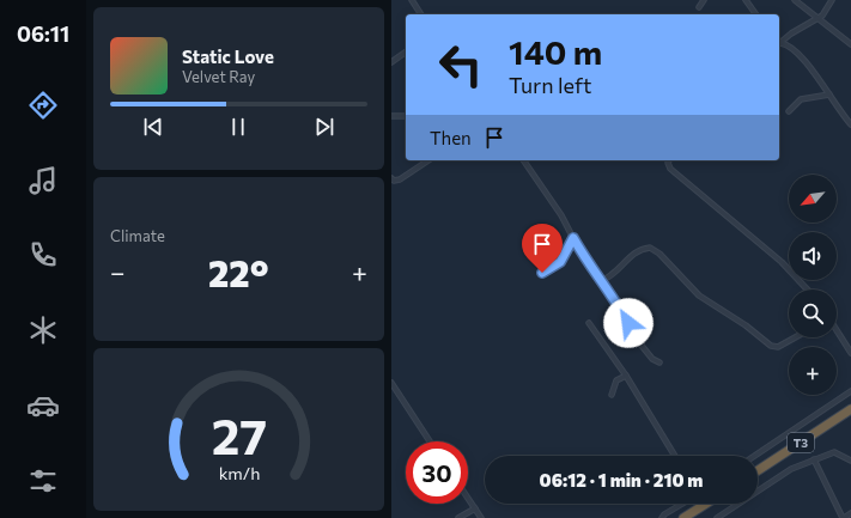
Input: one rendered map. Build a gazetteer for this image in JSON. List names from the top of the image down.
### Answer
{
  "streets": {
    "highway": ["T3"]
  },
  "north": "bottom left",
  "page": {
    "tabs": "06:11",
    "turn": ["140 m", "Turn left"],
    "song": ["Static Love", "Velvet Ray"],
    "then": "Then",
    "map_buttons": "+",
    "tile": "Climate",
    "heat": ["−", "22°", "+"],
    "limit": "30",
    "trip": "06:12 · 1 min · 210 m",
    "gauge": ["27", "km/h"]
  }
}
